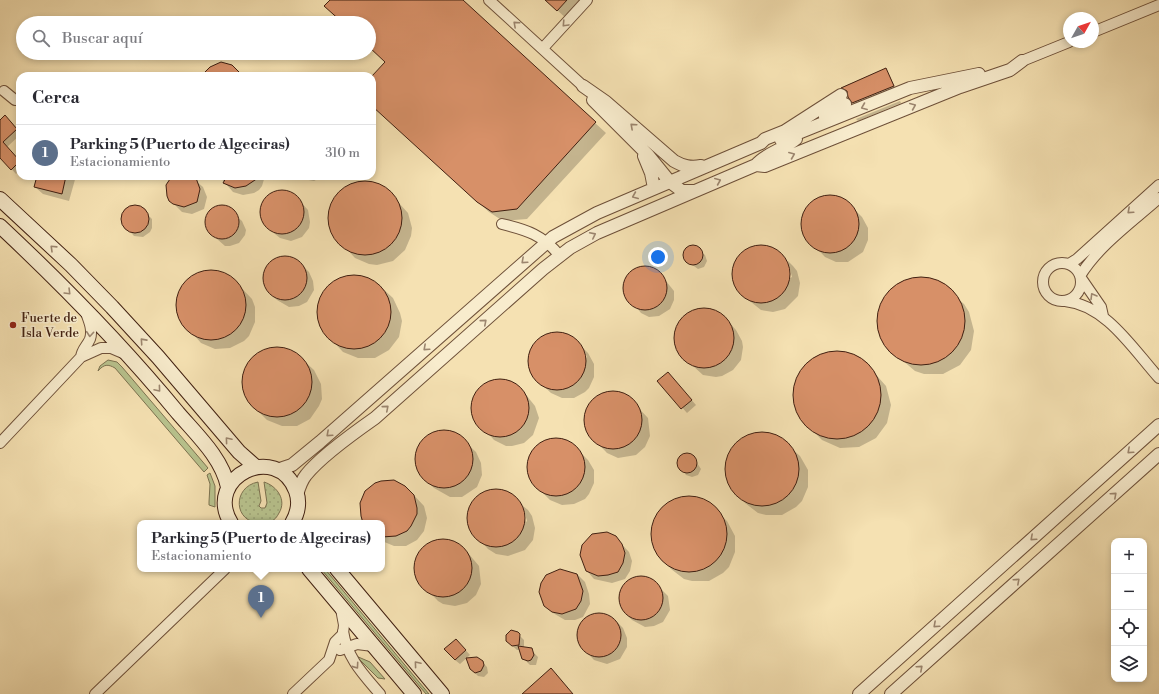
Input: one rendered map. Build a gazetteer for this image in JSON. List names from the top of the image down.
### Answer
{
  "places": ["Fuerte de Isla Verde"],
  "north": "top right",
  "page": {
    "search": "Buscar aquí",
    "heading": "Cerca",
    "list": [
      {
        "mark": "1",
        "name": "Parking 5 (Puerto de Algeciras)",
        "note": "Estacionamiento",
        "value": "310 m"
      }
    ],
    "popup": ["Parking 5 (Puerto de Algeciras)", "Estacionamiento"],
    "map_buttons": ["+", "−"],
    "pins": "1"
  }
}
